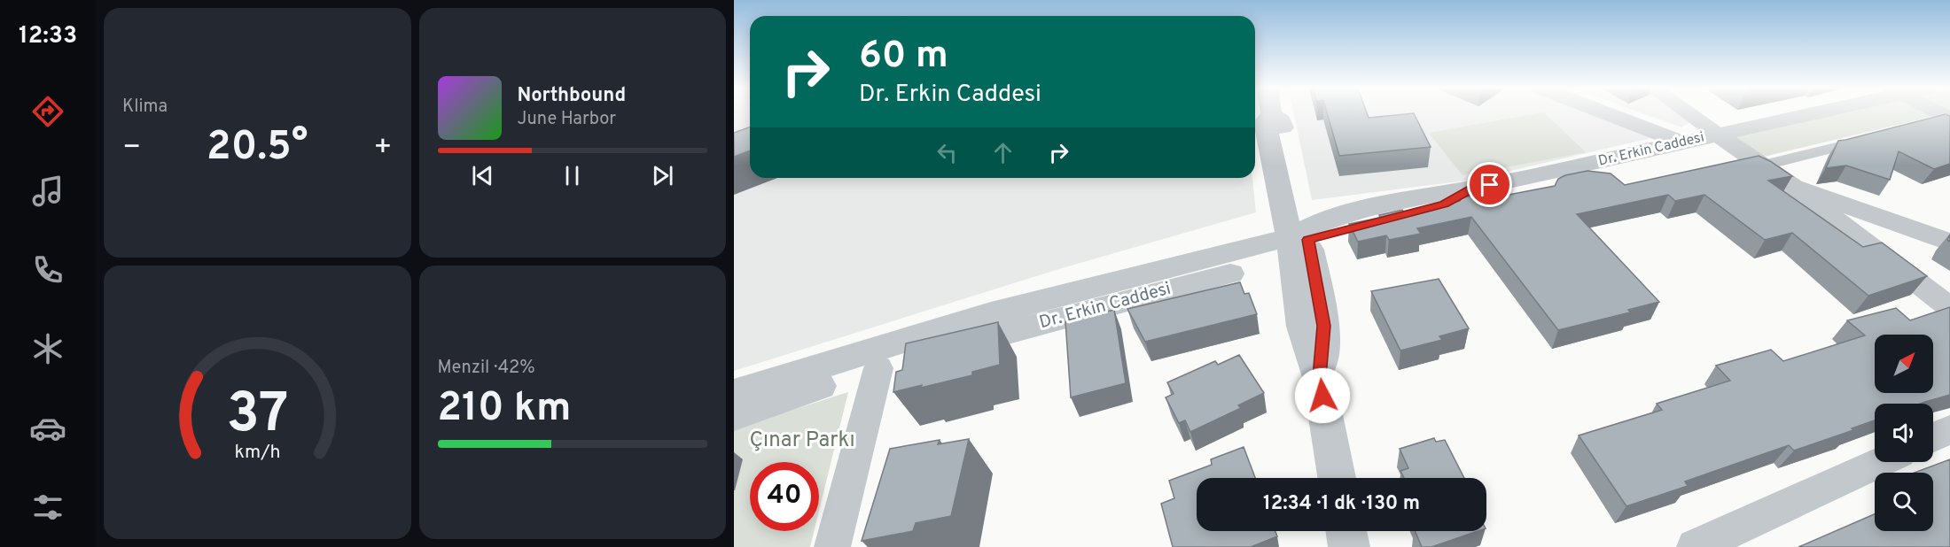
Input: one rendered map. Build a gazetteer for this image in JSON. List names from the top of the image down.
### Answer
{
  "streets": {
    "street": ["Dr. Erkin Caddesi"]
  },
  "parks": ["Çınar Parkı"],
  "north": "top right",
  "page": {
    "tabs": "12:33",
    "tile": [
      "Klima",
      ["Menzil · 42%", "210 km"]
    ],
    "turn": ["60 m", "Dr. Erkin Caddesi"],
    "song": ["Northbound", "June Harbor"],
    "heat": ["−", "20.5°", "+"],
    "limit": "40",
    "trip": "12:34 · 1 dk · 130 m",
    "gauge": ["37", "km/h"]
  }
}
